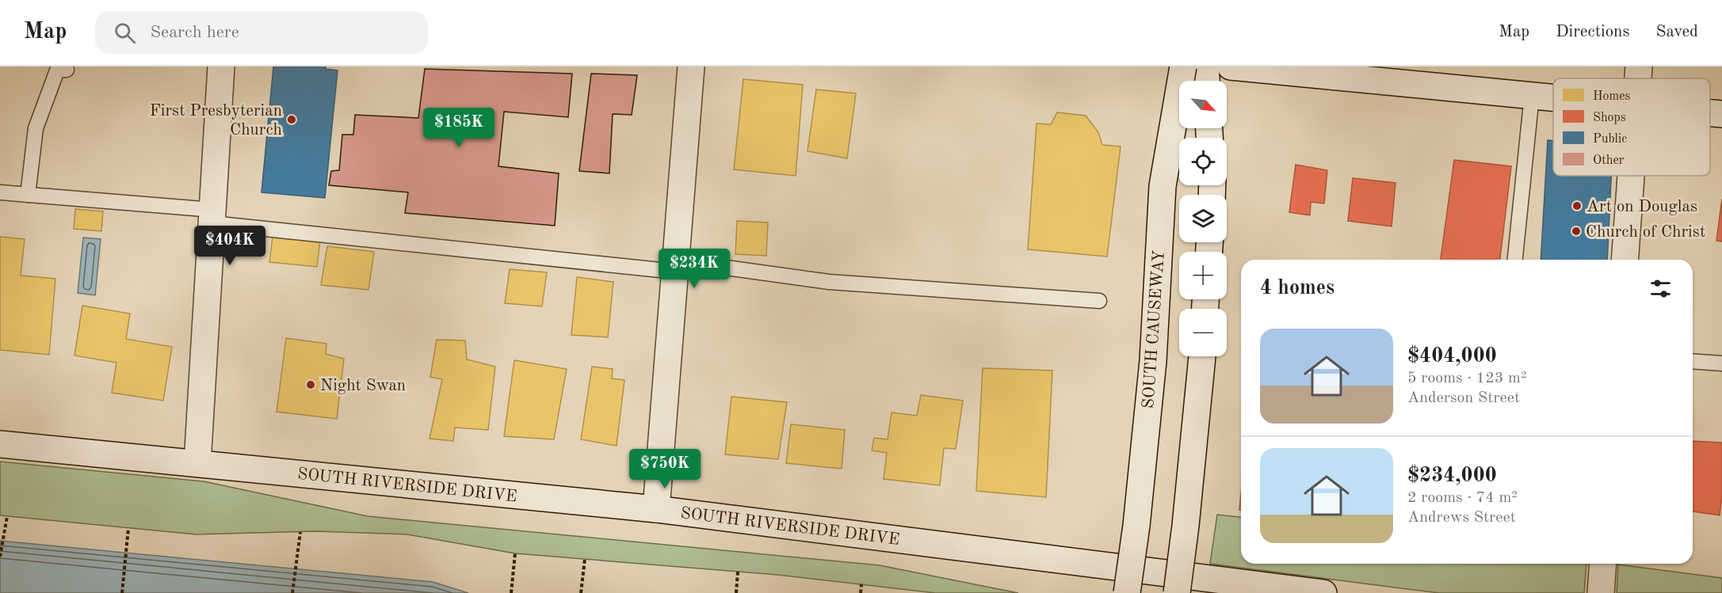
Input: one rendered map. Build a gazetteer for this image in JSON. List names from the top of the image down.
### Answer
{
  "streets": {
    "street": ["SOUTH CAUSEWAY", "SOUTH RIVERSIDE DRIVE"]
  },
  "places": [
    "First Presbyterian Church",
    "Art on Douglas",
    "Church of Christ",
    "Night Swan"
  ],
  "legend": [
    "Homes",
    "Shops",
    "Public",
    "Other"
  ],
  "north": "bottom right",
  "page": {
    "header": "Map",
    "search": "Search here",
    "nav": ["Map", "Directions", "Saved"],
    "map_buttons": ["+", "−"],
    "price": [
      "$185K",
      "$404K",
      "$234K",
      "$750K"
    ],
    "heading": "4 homes",
    "list": [
      {
        "name": "$404,000",
        "note": "5 rooms · 123 m² · Anderson Street"
      },
      {
        "name": "$234,000",
        "note": "2 rooms · 74 m² · Andrews Street"
      }
    ]
  }
}
